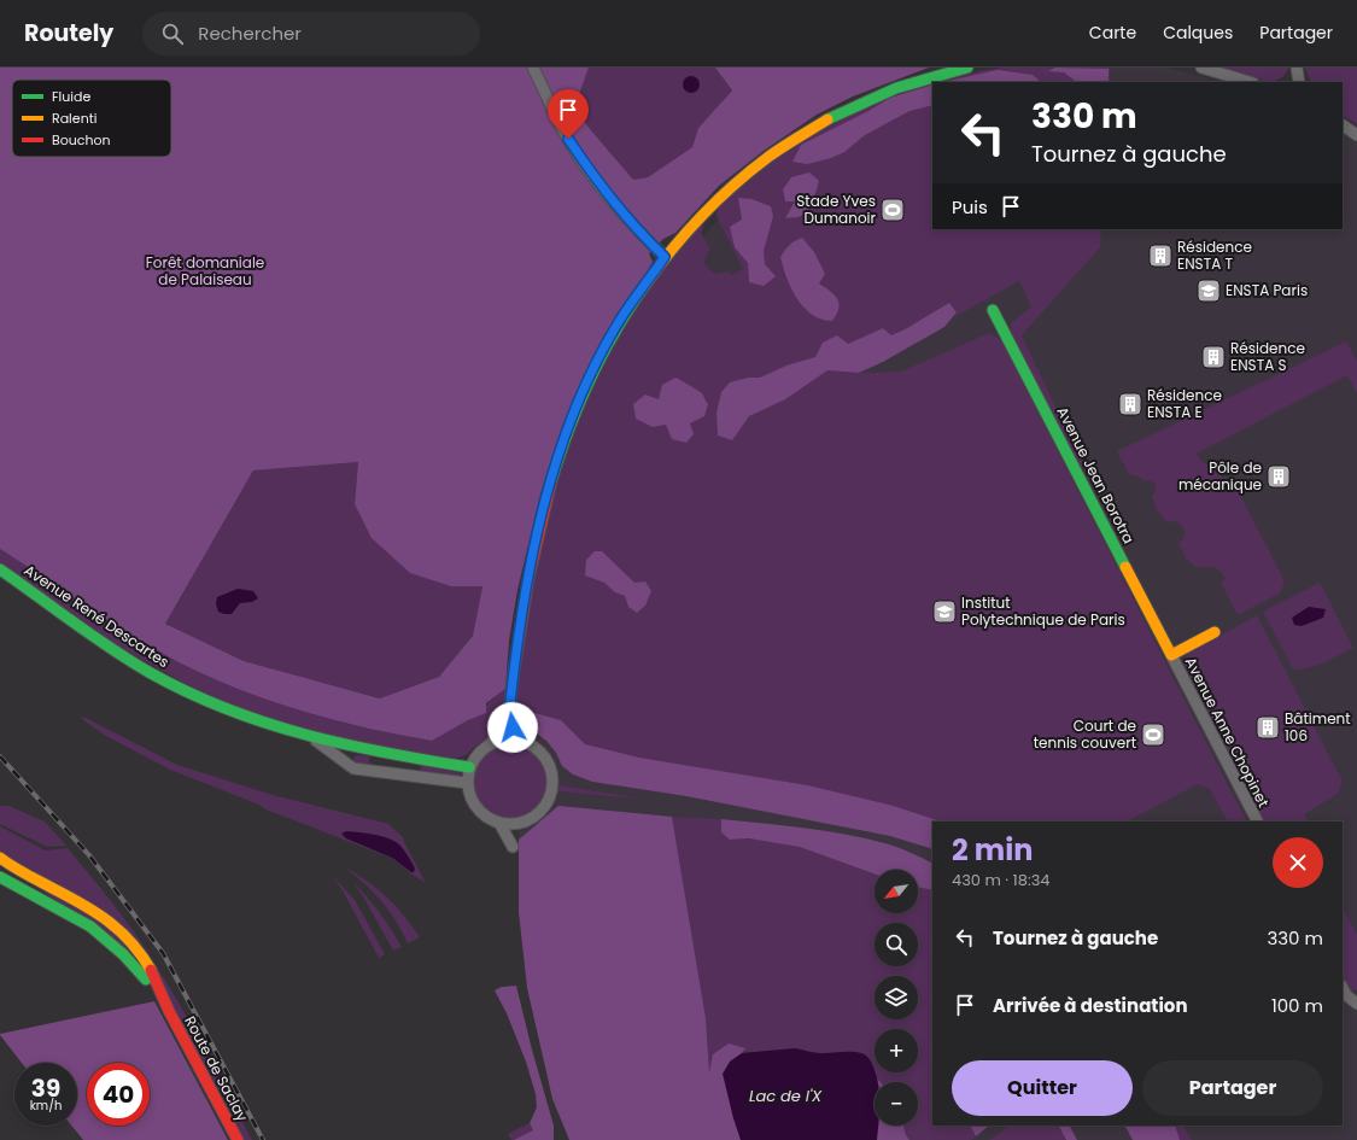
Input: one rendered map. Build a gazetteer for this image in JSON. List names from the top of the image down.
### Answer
{
  "streets": {
    "street": [
      "Avenue Jean Borotra",
      "Avenue René Descartes",
      "Avenue Anne Chopinet",
      "Route de Saclay"
    ]
  },
  "crossings": [
    ["Avenue Jean Borotra", "Avenue Anne Chopinet"]
  ],
  "water": ["Lac de l'X"],
  "parks": ["Forêt domaniale de Palaiseau"],
  "places": {
    "sports": ["Stade Yves Dumanoir", "Court de tennis couvert"],
    "building": [
      "Résidence ENSTA T",
      "Résidence ENSTA S",
      "Résidence ENSTA E",
      "Pôle de mécanique",
      "Bâtiment 106"
    ],
    "school or university": ["ENSTA Paris", "Institut Polytechnique de Paris"]
  },
  "legend": ["Fluide", "Ralenti", "Bouchon"],
  "north": "bottom left",
  "page": {
    "header": "Routely",
    "search": "Rechercher",
    "nav": ["Carte", "Calques", "Partager"],
    "turn": ["330 m", "Tournez à gauche"],
    "then": "Puis",
    "heading": ["2 min", "430 m · 18:34"],
    "map_buttons": ["+", "−"],
    "list": [
      {
        "name": "Tournez à gauche",
        "value": "330 m"
      },
      {
        "name": "Arrivée à destination",
        "value": "100 m"
      }
    ],
    "buttons": ["Quitter", "Partager"],
    "speed": "39 km/h",
    "limit": "40"
  }
}
